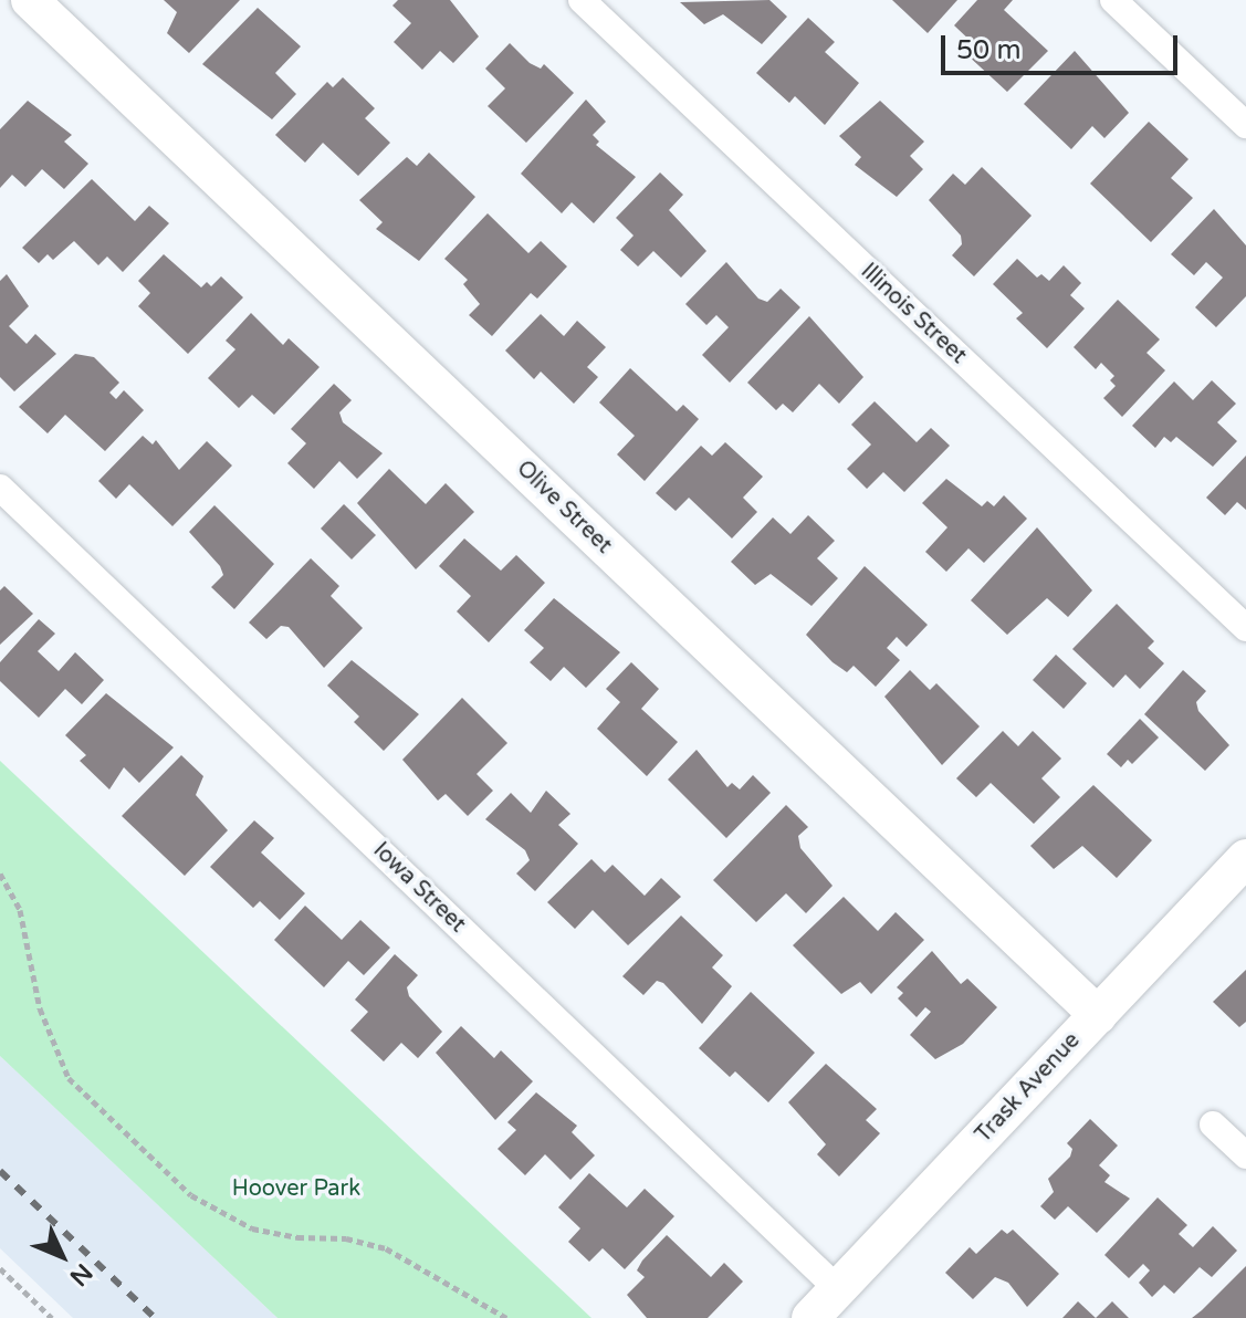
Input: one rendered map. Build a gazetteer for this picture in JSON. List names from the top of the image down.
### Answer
{
  "streets": {
    "street": [
      "Illinois Street",
      "Olive Street",
      "Iowa Street",
      "Trask Avenue"
    ]
  },
  "crossings": [
    ["Olive Street", "Trask Avenue"],
    ["Iowa Street", "Trask Avenue"]
  ],
  "parks": ["Hoover Park"],
  "scale_bar": "50 m",
  "north": "bottom right"
}
